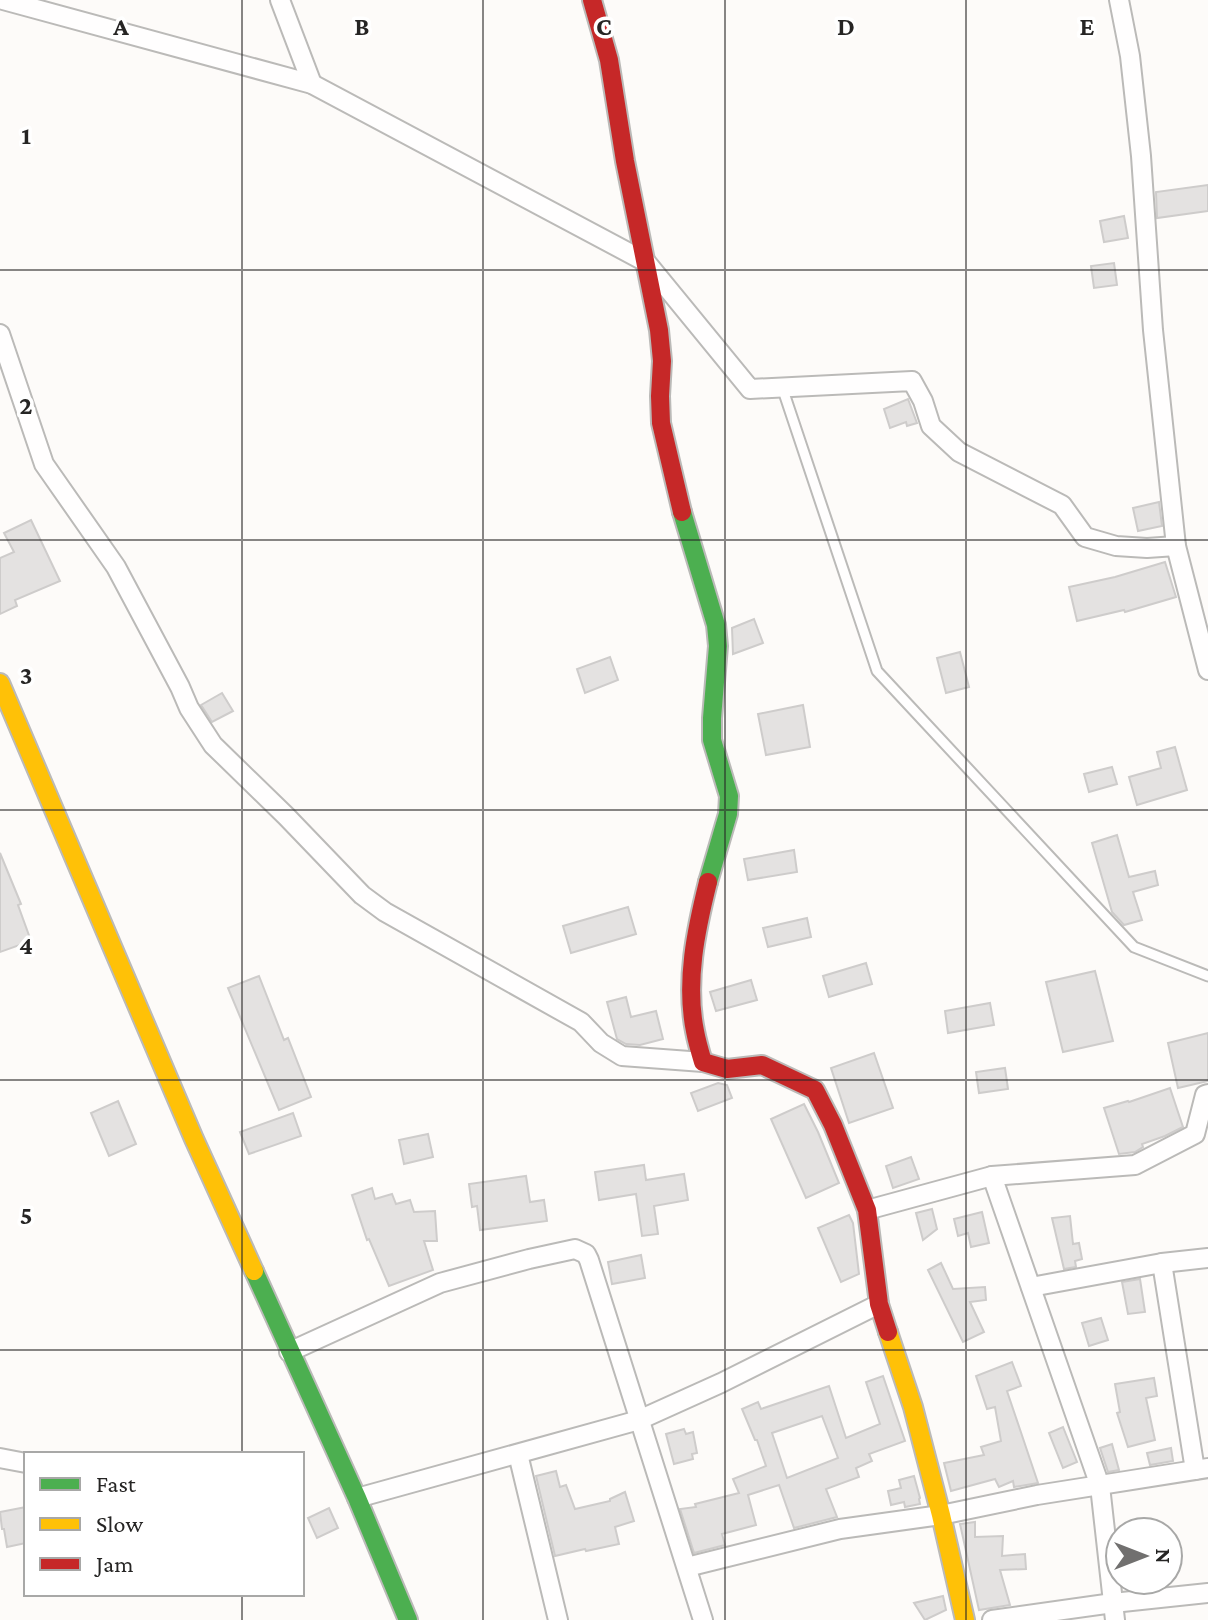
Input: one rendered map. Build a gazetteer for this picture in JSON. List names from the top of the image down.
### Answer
{
  "legend": ["Fast", "Slow", "Jam"],
  "north": "right",
  "grid": {
    "columns": [
      "A",
      "B",
      "C",
      "D",
      "E"
    ],
    "rows": [
      "1",
      "2",
      "3",
      "4",
      "5"
    ]
  }
}
